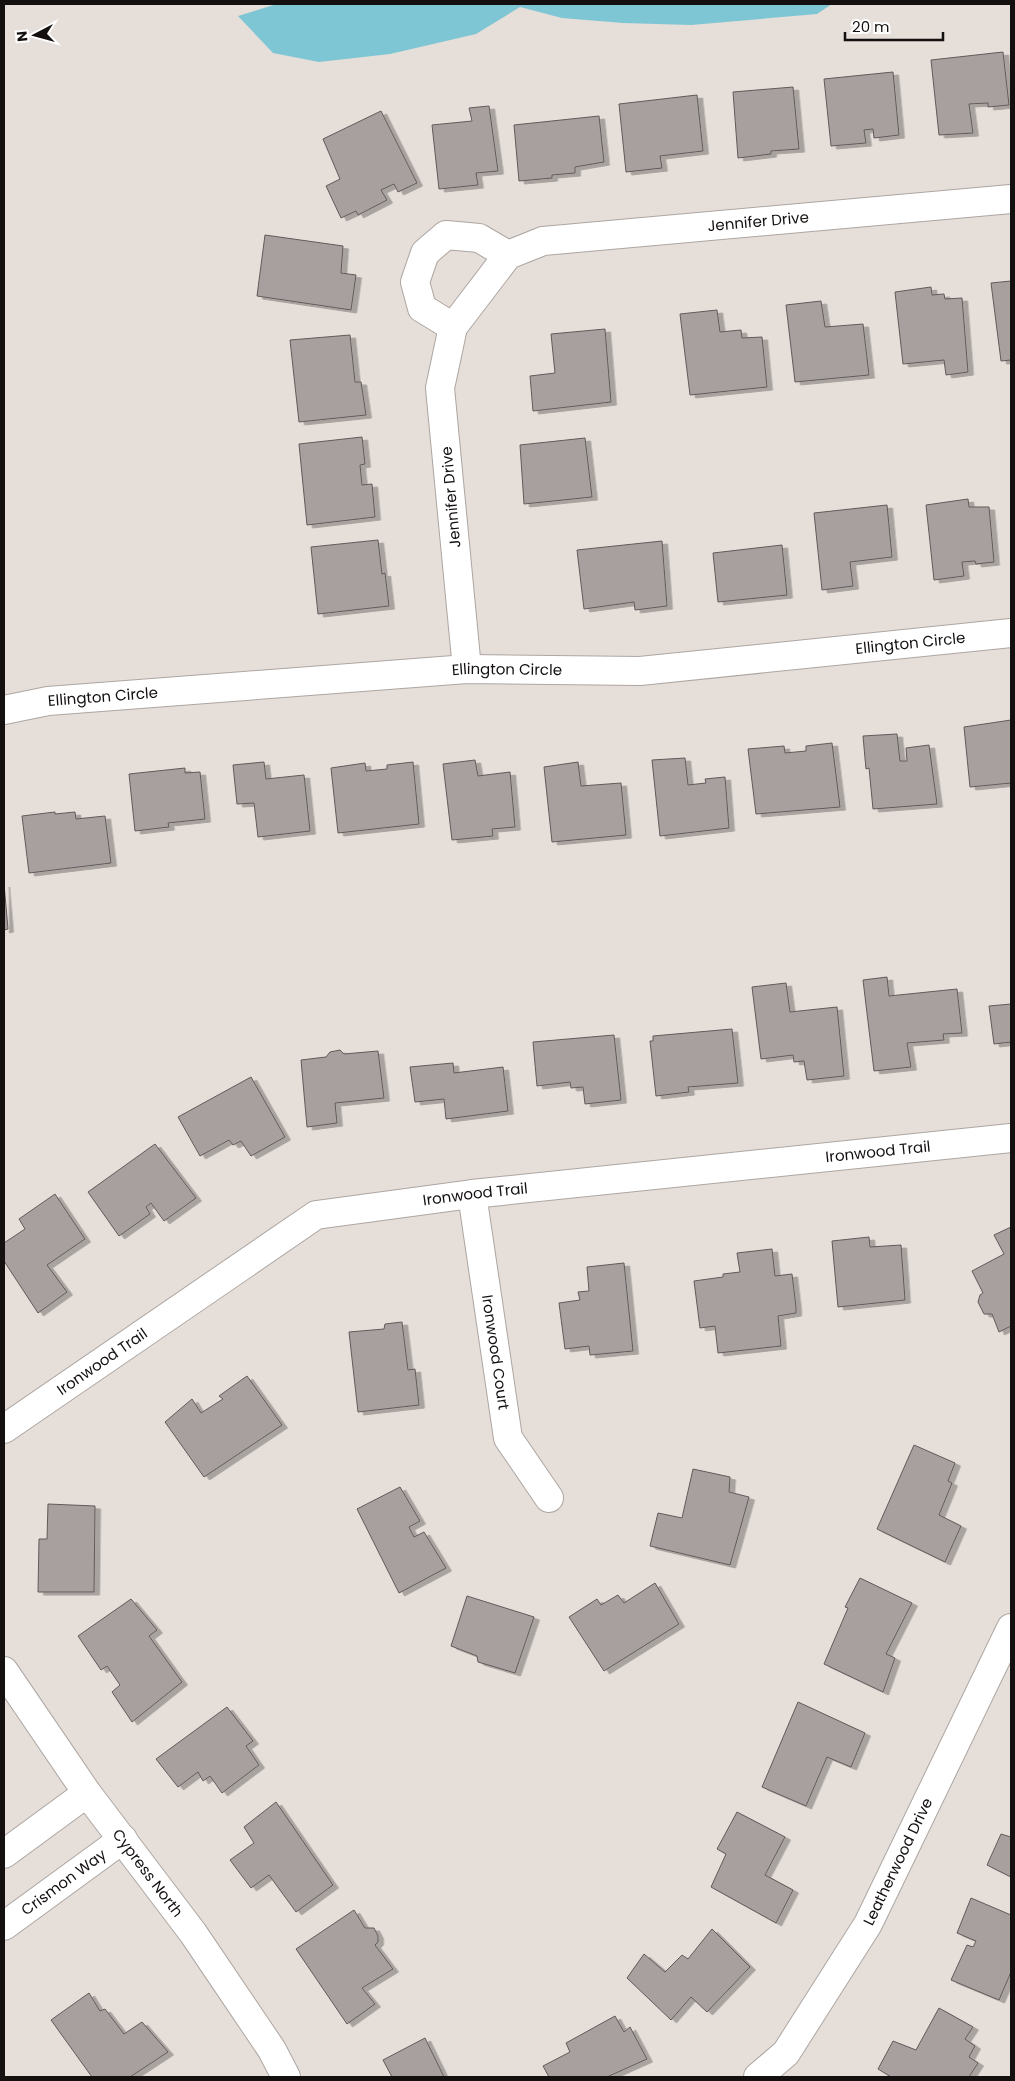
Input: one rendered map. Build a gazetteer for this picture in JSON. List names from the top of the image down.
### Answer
{
  "streets": {
    "street": [
      "Jennifer Drive",
      "Ellington Circle",
      "Ironwood Trail",
      "Ironwood Court",
      "Leatherwood Drive",
      "Cypress North",
      "Crismon Way"
    ]
  },
  "crossings": [
    ["Jennifer Drive", "Ellington Circle"],
    ["Ironwood Trail", "Ironwood Court"],
    ["Cypress North", "Crismon Way"]
  ],
  "scale_bar": "20 m",
  "north": "left"
}
